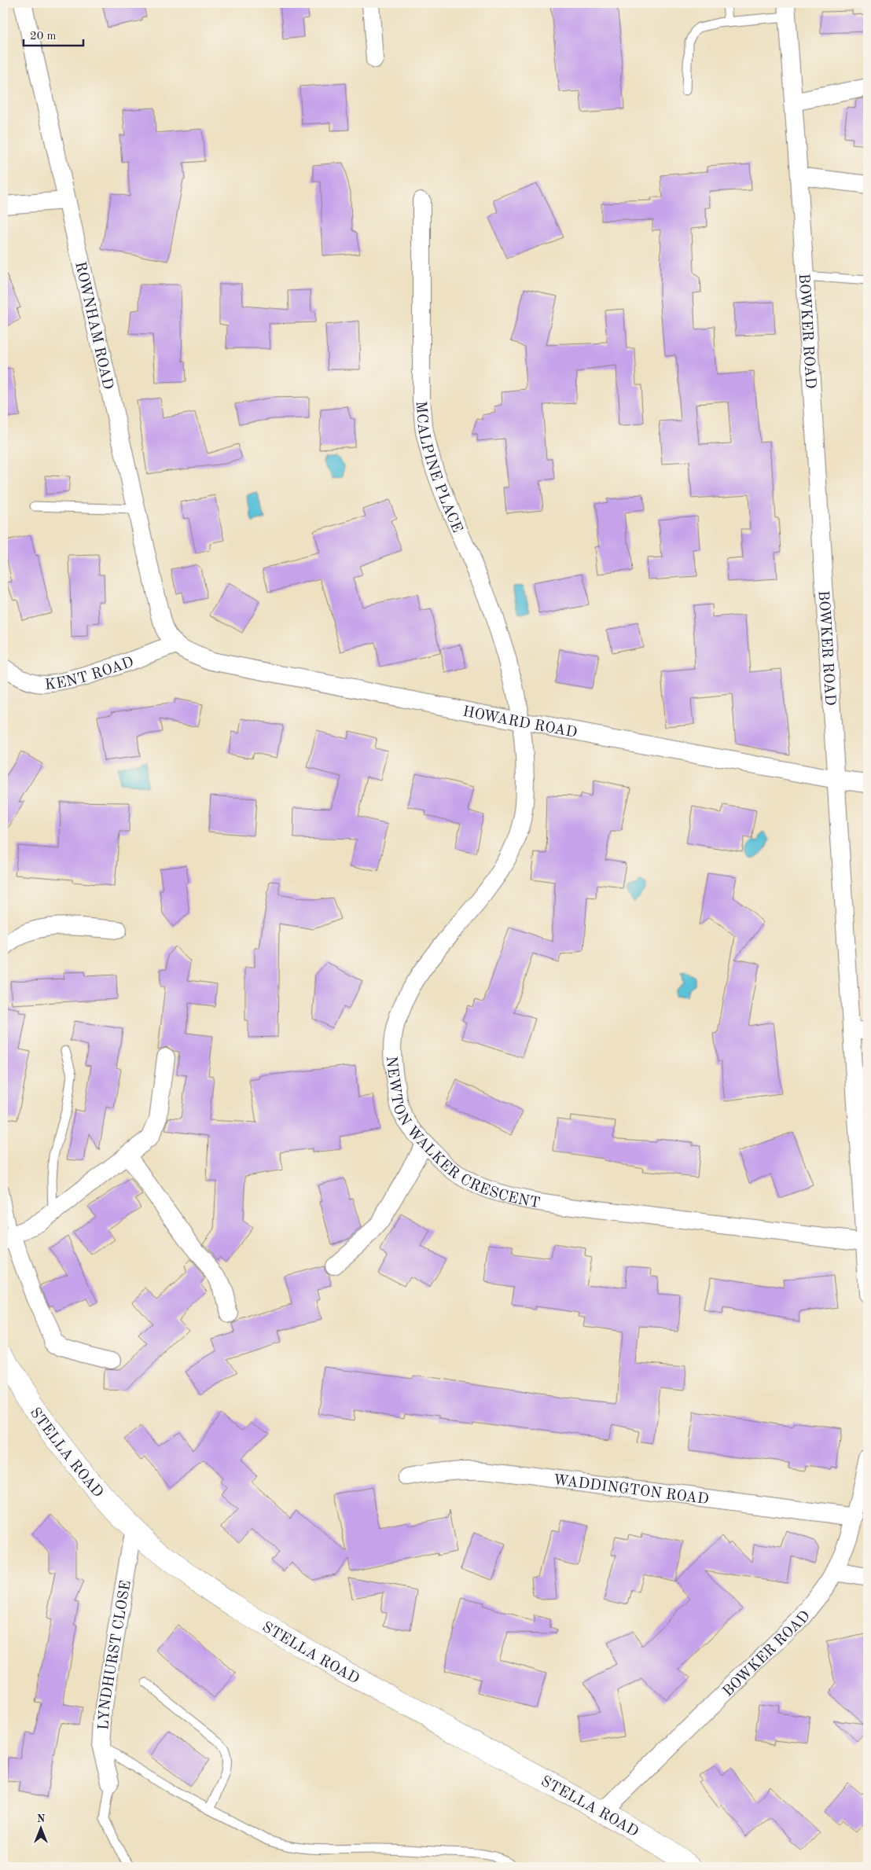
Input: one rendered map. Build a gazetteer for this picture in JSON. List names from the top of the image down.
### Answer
{
  "streets": {
    "main road": ["STELLA ROAD"],
    "street": [
      "ROWNHAM ROAD",
      "BOWKER ROAD",
      "MCALPINE PLACE",
      "KENT ROAD",
      "HOWARD ROAD",
      "NEWTON WALKER CRESCENT",
      "WADDINGTON ROAD",
      "LYNDHURST CLOSE"
    ]
  },
  "crossings": [
    ["ROWNHAM ROAD", "KENT ROAD"],
    ["ROWNHAM ROAD", "HOWARD ROAD"],
    ["BOWKER ROAD", "HOWARD ROAD"],
    ["BOWKER ROAD", "NEWTON WALKER CRESCENT"],
    ["BOWKER ROAD", "STELLA ROAD"],
    ["BOWKER ROAD", "WADDINGTON ROAD"],
    ["MCALPINE PLACE", "HOWARD ROAD"],
    ["MCALPINE PLACE", "NEWTON WALKER CRESCENT"],
    ["KENT ROAD", "HOWARD ROAD"],
    ["HOWARD ROAD", "NEWTON WALKER CRESCENT"],
    ["STELLA ROAD", "LYNDHURST CLOSE"]
  ],
  "scale_bar": "20 m",
  "north": "top"
}
